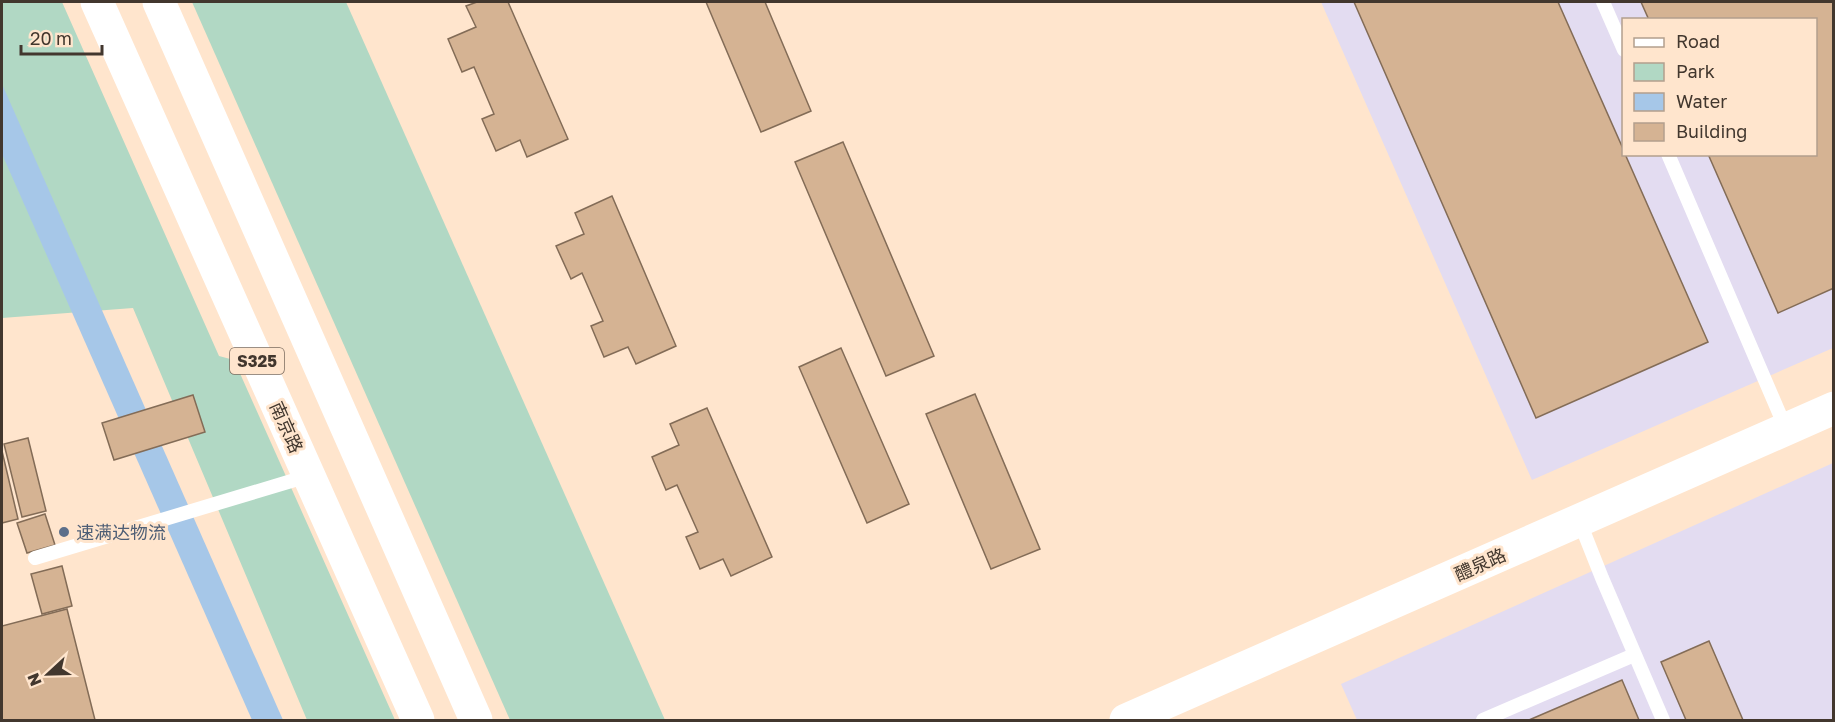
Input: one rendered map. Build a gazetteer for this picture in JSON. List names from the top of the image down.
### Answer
{
  "streets": {
    "main road": ["S325", "南京路", "醴泉路"]
  },
  "places": ["速满达物流"],
  "legend": [
    "Road",
    "Park",
    "Water",
    "Building"
  ],
  "scale_bar": "20 m",
  "north": "left"
}
